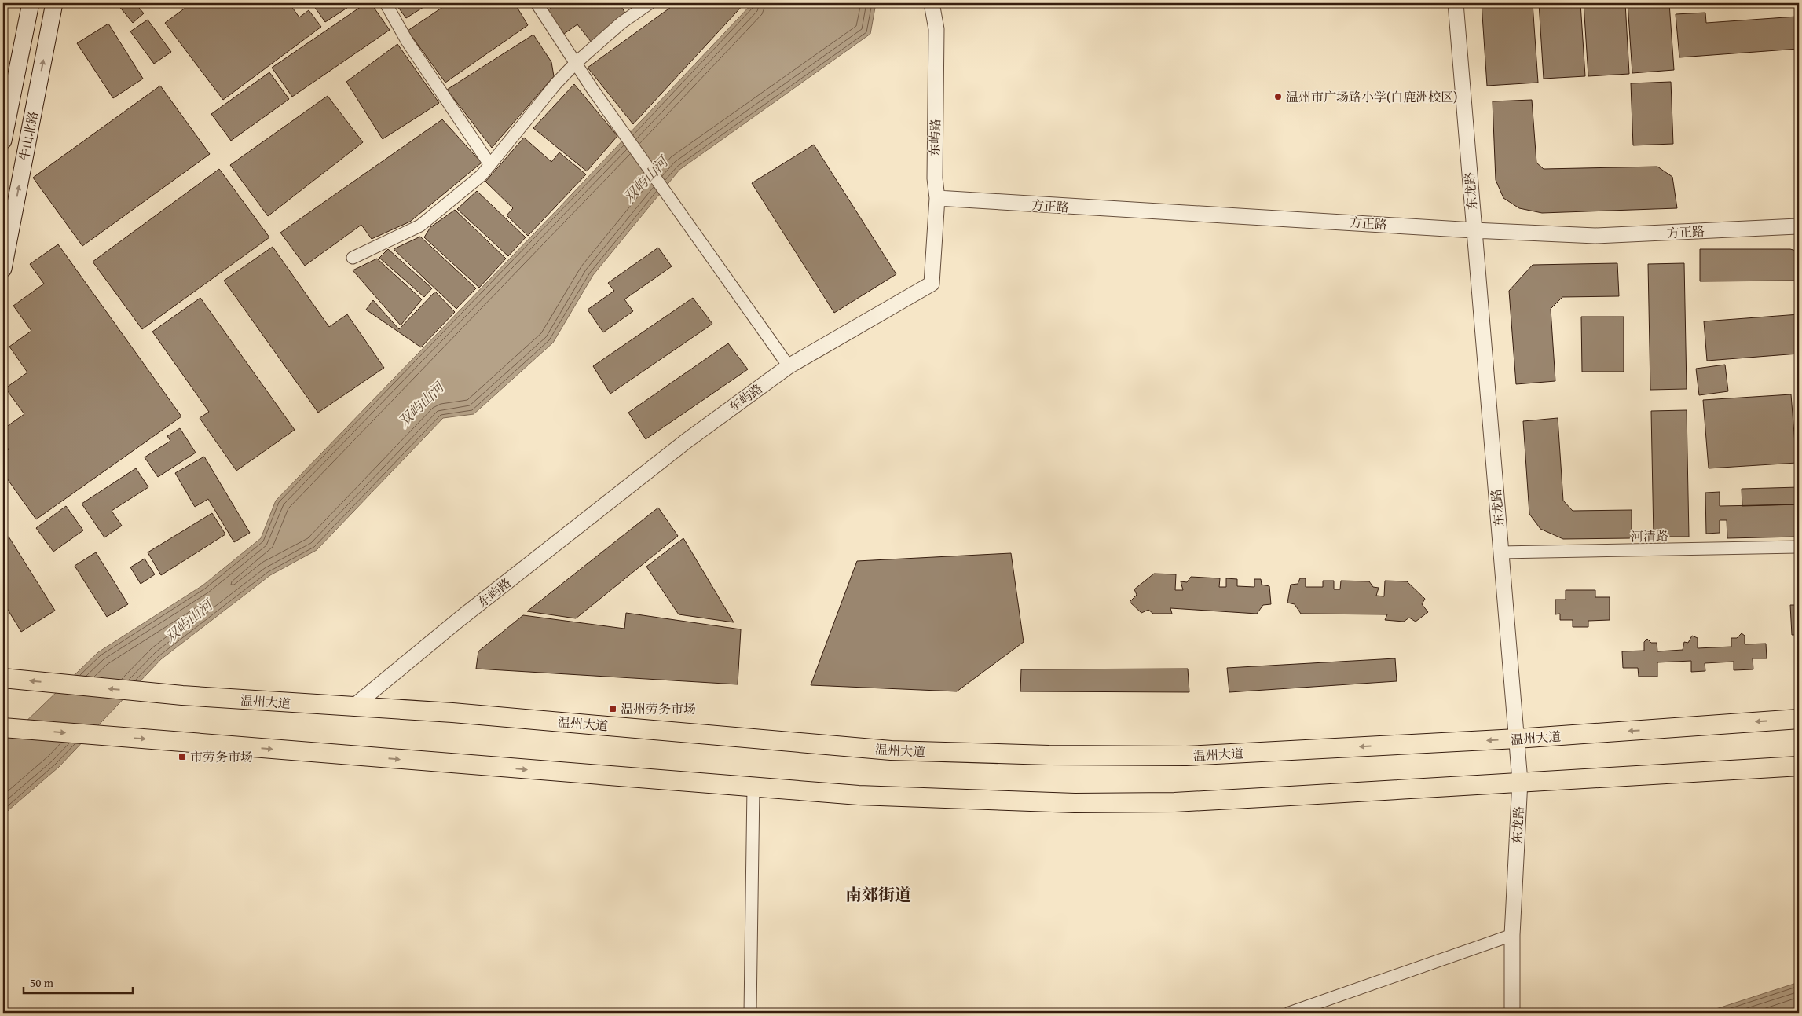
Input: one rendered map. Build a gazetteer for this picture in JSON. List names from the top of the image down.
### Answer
{
  "streets": {
    "main road": ["牛山北路", "温州大道"],
    "street": [
      "东屿路",
      "东龙路",
      "方正路",
      "河清路"
    ]
  },
  "crossings": [
    ["东屿路", "方正路"],
    ["东屿路", "温州大道"],
    ["东龙路", "方正路"],
    ["东龙路", "河清路"],
    ["东龙路", "温州大道"]
  ],
  "districts": ["南郊街道"],
  "water": ["双屿山河"],
  "places": {
    "other": ["温州市广场路小学(白鹿洲校区)"],
    "transit": ["温州劳务市场", "市劳务市场"]
  },
  "scale_bar": "50 m"
}
